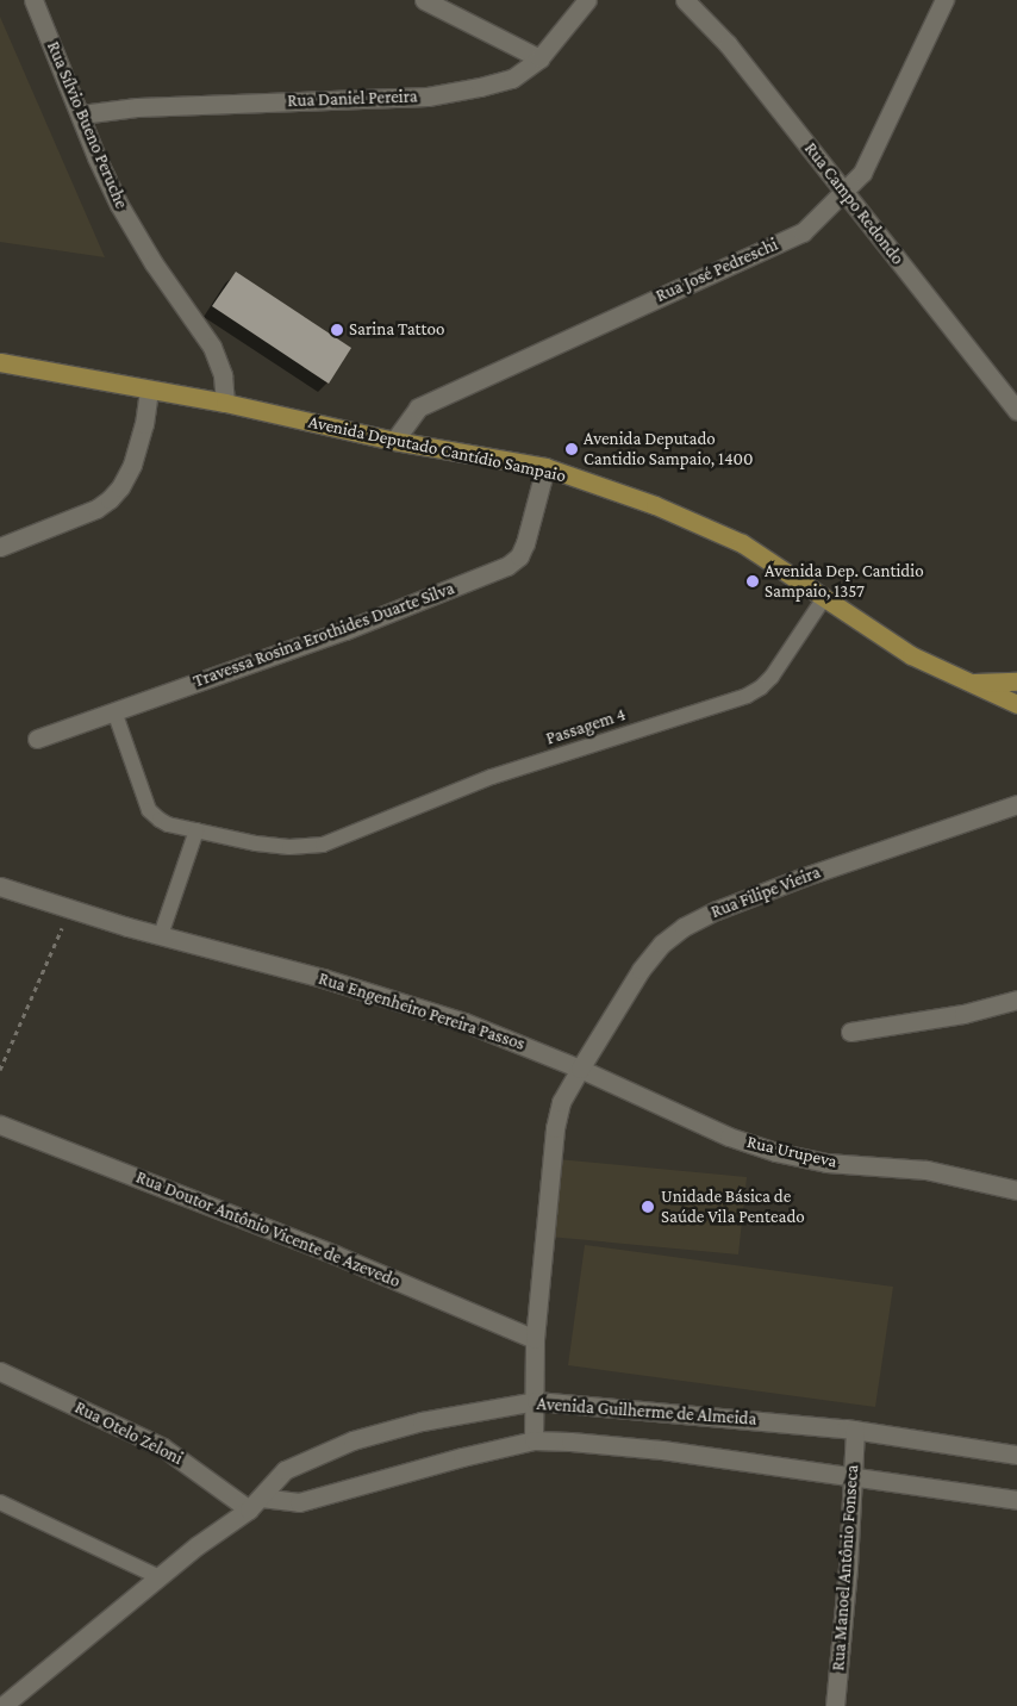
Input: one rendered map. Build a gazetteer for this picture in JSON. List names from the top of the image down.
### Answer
{
  "streets": {
    "main road": ["Avenida Deputado Cantídio Sampaio"],
    "street": [
      "Rua Daniel Pereira",
      "Rua Sílvio Bueno Peruche",
      "Rua Campo Redondo",
      "Rua José Pedreschi",
      "Travessa Rosina Erothides Duarte Silva",
      "Rua Filipe Vieira",
      "Rua Engenheiro Pereira Passos",
      "Rua Urupeva",
      "Rua Doutor Antônio Vicente de Azevedo",
      "Avenida Guilherme de Almeida",
      "Rua Otelo Zeloni",
      "Rua Manoel Antônio Fonseca"
    ],
    "lane": ["Passagem 4"]
  },
  "crossings": [
    ["Rua Daniel Pereira", "Rua Sílvio Bueno Peruche"],
    ["Rua Sílvio Bueno Peruche", "Avenida Deputado Cantídio Sampaio"],
    ["Rua Campo Redondo", "Rua José Pedreschi"],
    ["Rua José Pedreschi", "Avenida Deputado Cantídio Sampaio"],
    ["Avenida Deputado Cantídio Sampaio", "Travessa Rosina Erothides Duarte Silva"],
    ["Avenida Deputado Cantídio Sampaio", "Passagem 4"],
    ["Rua Filipe Vieira", "Rua Engenheiro Pereira Passos"],
    ["Rua Filipe Vieira", "Rua Urupeva"],
    ["Rua Engenheiro Pereira Passos", "Rua Urupeva"],
    ["Avenida Guilherme de Almeida", "Rua Otelo Zeloni"],
    ["Avenida Guilherme de Almeida", "Rua Manoel Antônio Fonseca"]
  ],
  "places": [
    "Sarina Tattoo",
    "Avenida Deputado Cantidio Sampaio, 1400",
    "Avenida Dep. Cantidio Sampaio, 1357",
    "Unidade Básica de Saúde Vila Penteado"
  ]
}
